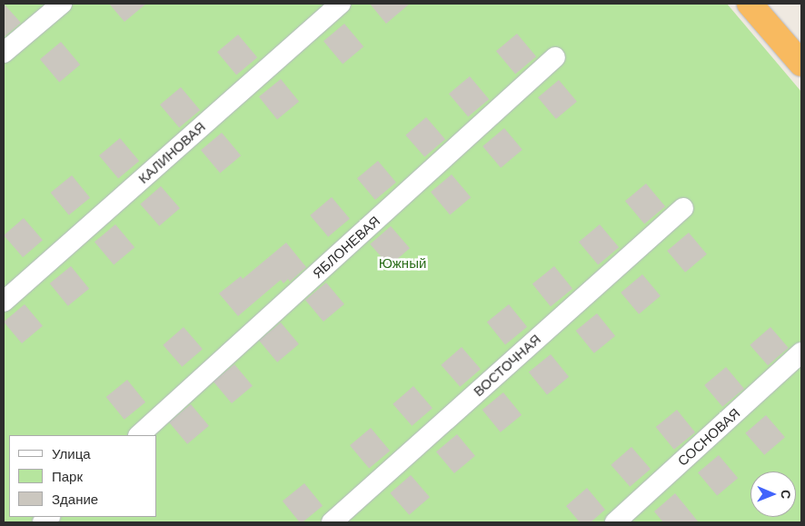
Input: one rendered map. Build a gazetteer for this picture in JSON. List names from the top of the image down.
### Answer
{
  "streets": {
    "street": [
      "КАЛИНОВАЯ",
      "ЯБЛОНЕВАЯ",
      "ВОСТОЧНАЯ",
      "СОСНОВАЯ"
    ]
  },
  "parks": ["Южный"],
  "legend": ["Улица", "Парк", "Здание"],
  "north": "right"
}
